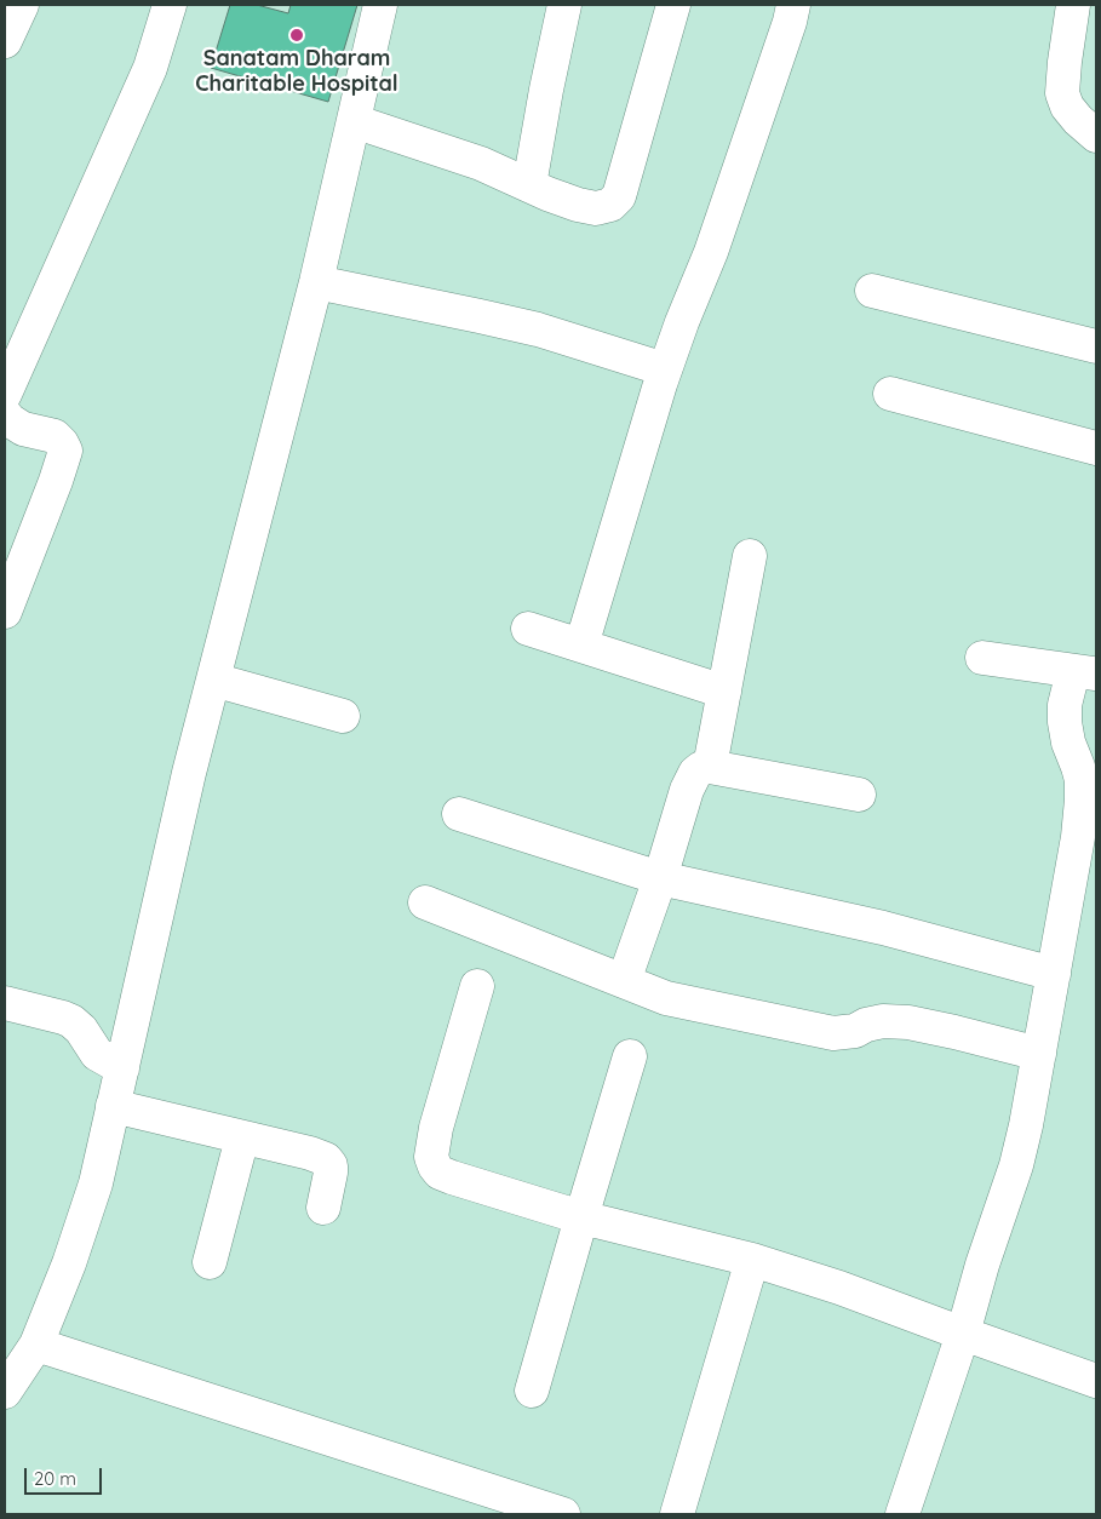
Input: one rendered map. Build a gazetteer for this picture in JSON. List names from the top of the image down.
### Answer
{
  "places": ["Sanatam Dharam Charitable Hospital"],
  "scale_bar": "20 m"
}
